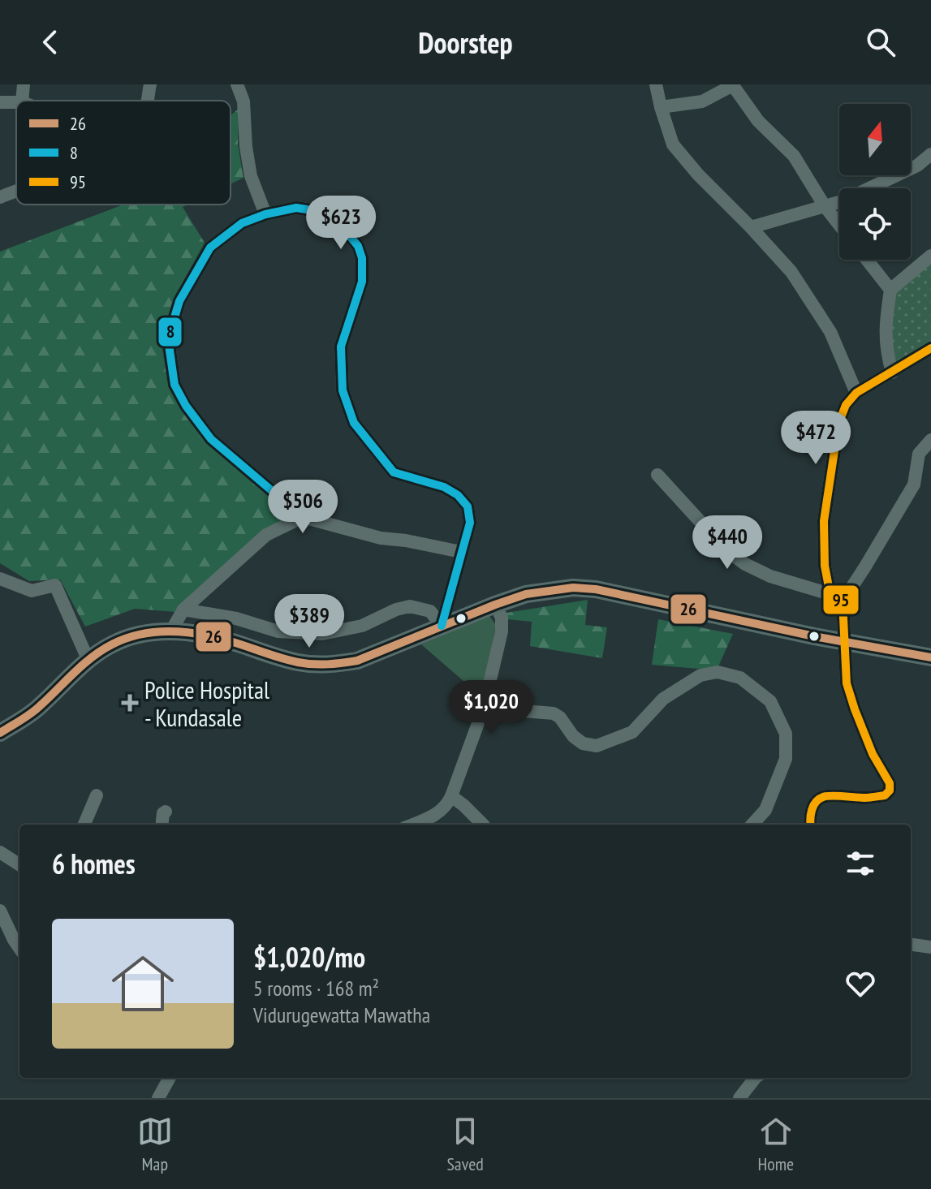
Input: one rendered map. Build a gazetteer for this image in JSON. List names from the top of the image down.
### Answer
{
  "places": {
    "health": ["Police Hospital - Kundasale"]
  },
  "lines": ["transit line 8", "transit line 95", "transit line 26"],
  "legend": ["26", "8", "95"],
  "north": "top",
  "page": {
    "header": "Doorstep",
    "price": [
      "$623",
      "$472",
      "$506",
      "$440",
      "$389",
      "$1,020"
    ],
    "heading": "6 homes",
    "list": [
      {
        "name": "$1,020/mo",
        "note": "5 rooms · 168 m² · Vidurugewatta Mawatha"
      }
    ],
    "tabs": ["Map", "Saved", "Home"]
  }
}
